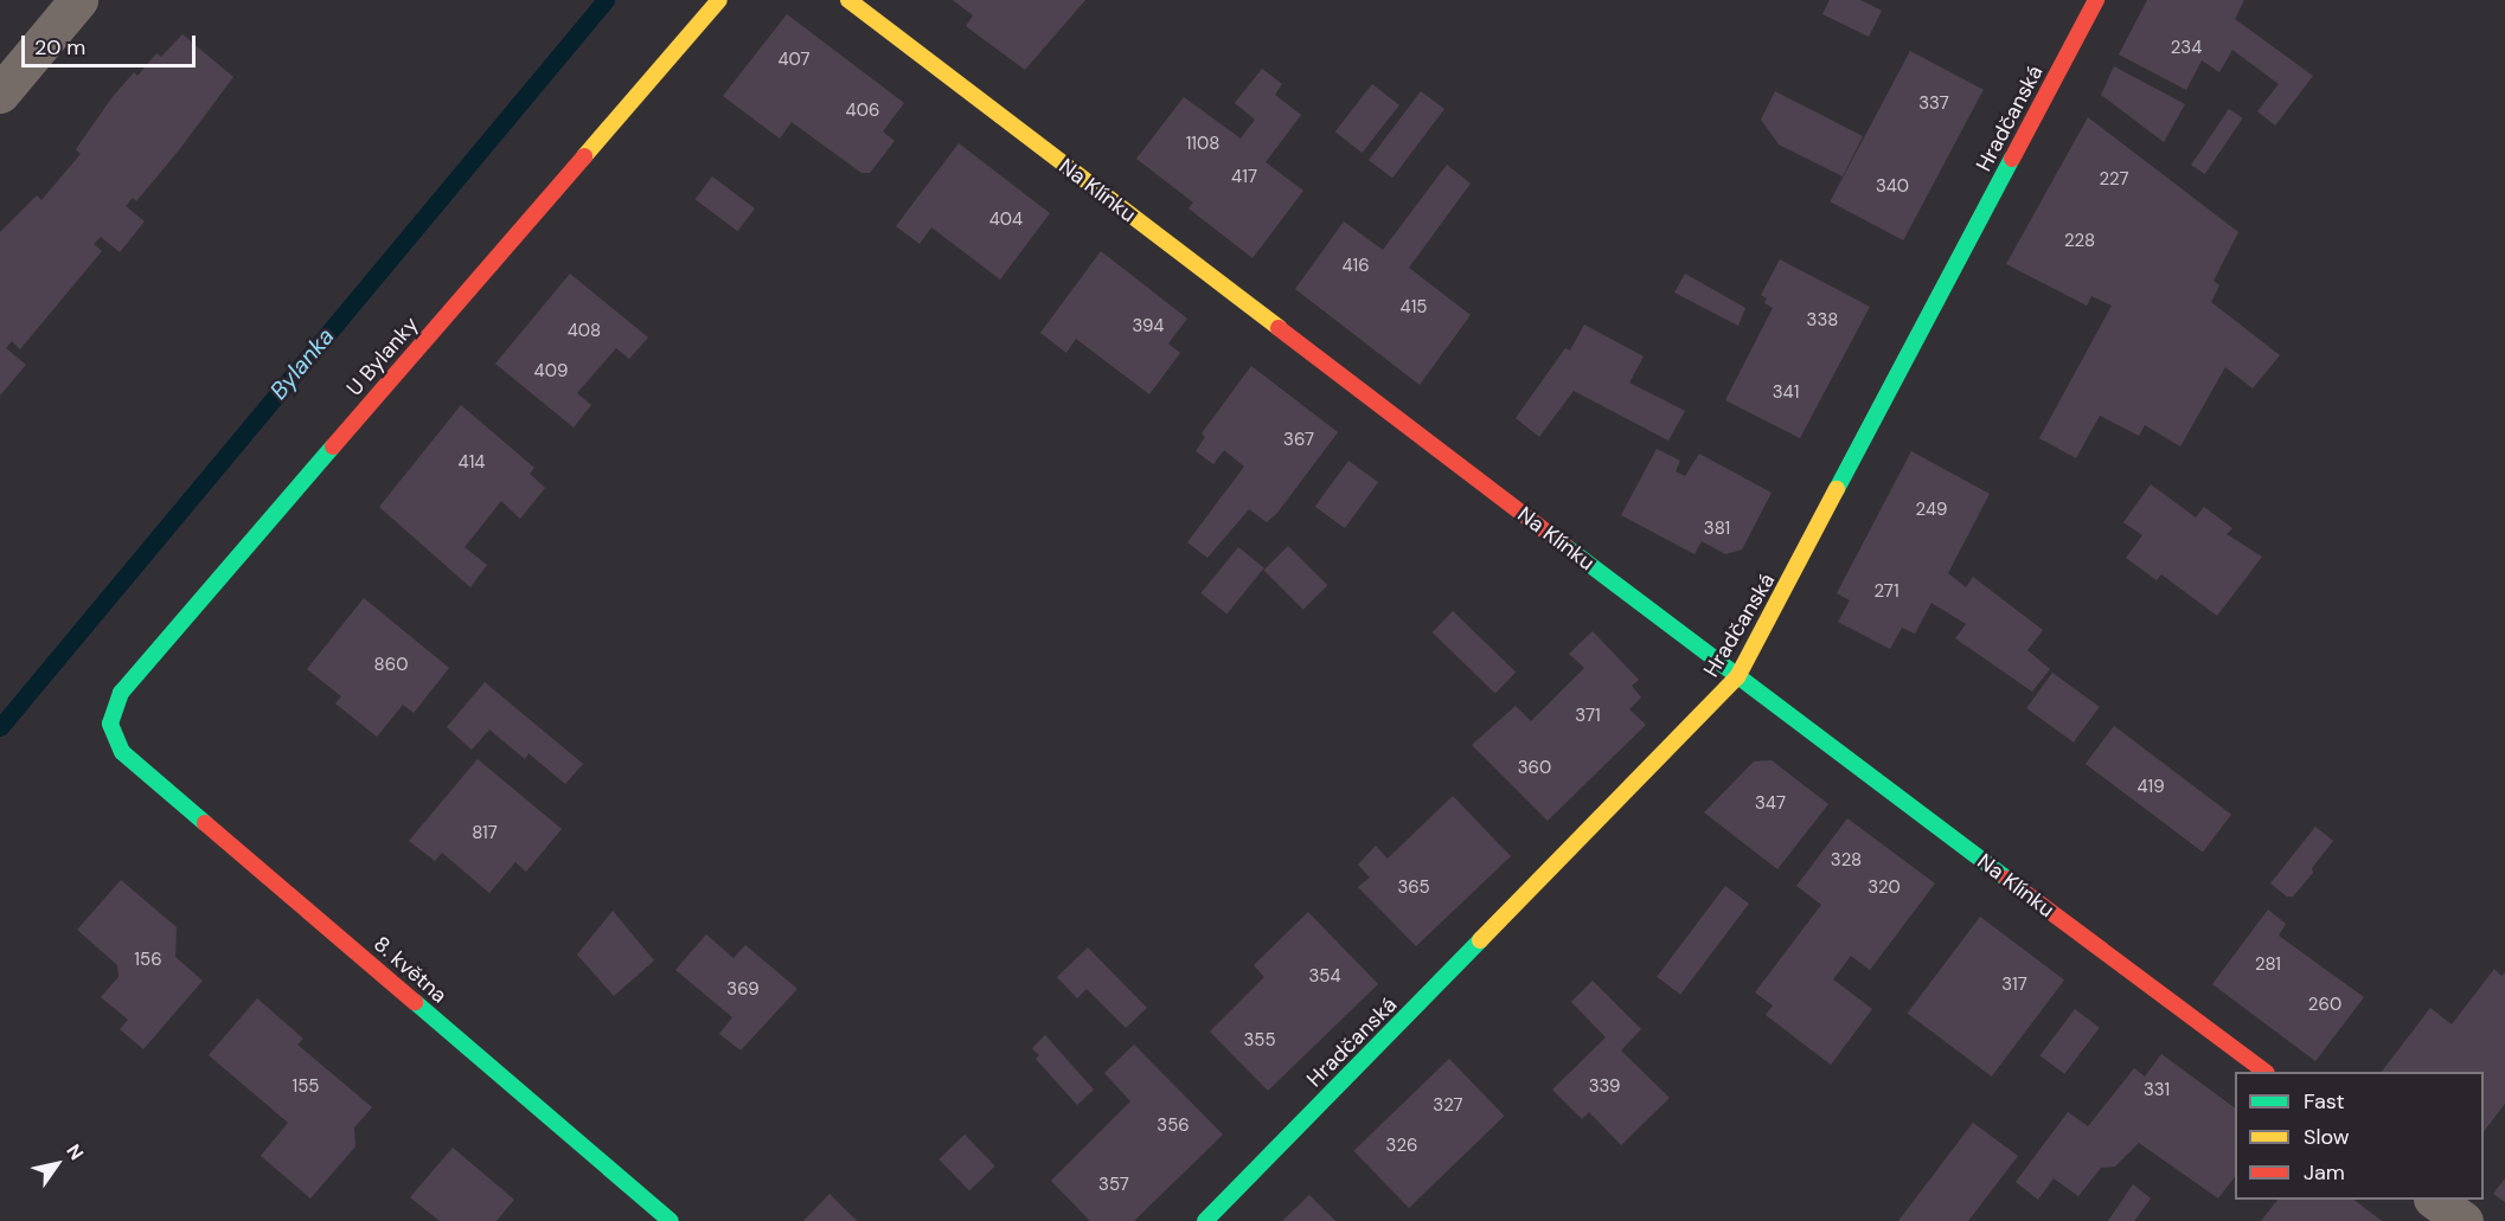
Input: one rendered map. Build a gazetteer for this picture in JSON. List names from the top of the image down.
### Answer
{
  "streets": {
    "street": [
      "Hradčanská",
      "Na Klínku",
      "U Bylanky",
      "8. května"
    ]
  },
  "crossings": [
    ["Hradčanská", "Na Klínku"],
    ["U Bylanky", "8. května"]
  ],
  "water": ["Bylanka"],
  "house_numbers": [
    "234",
    "407",
    "337",
    "406",
    "1108",
    "417",
    "227",
    "340",
    "404",
    "228",
    "416",
    "415",
    "338",
    "394",
    "408",
    "409",
    "341",
    "367",
    "414",
    "249",
    "381",
    "271",
    "860",
    "371",
    "360",
    "419",
    "347",
    "817",
    "328",
    "365",
    "320",
    "156",
    "281",
    "354",
    "317",
    "369",
    "260",
    "355",
    "155",
    "339",
    "331",
    "327",
    "356",
    "326",
    "357"
  ],
  "legend": ["Fast", "Slow", "Jam"],
  "scale_bar": "20 m",
  "north": "top right"
}
